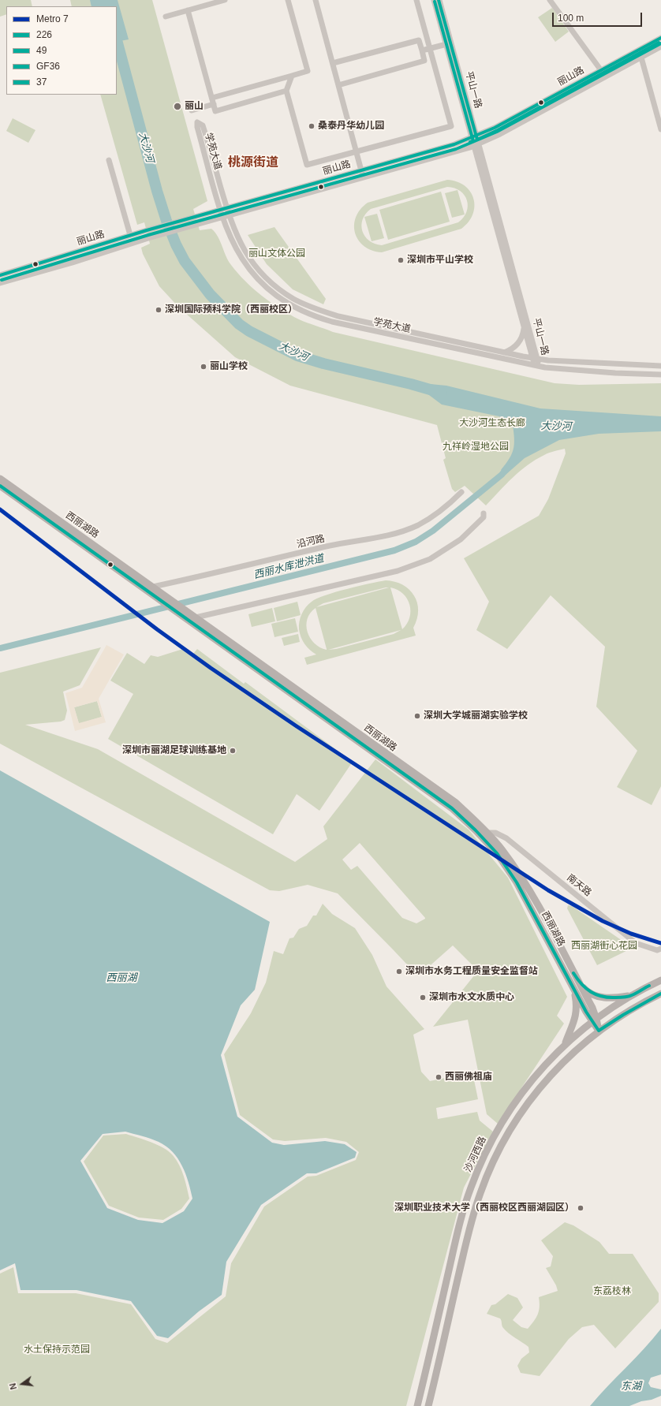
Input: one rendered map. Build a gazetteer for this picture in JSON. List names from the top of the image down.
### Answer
{
  "streets": {
    "main road": ["西丽湖路", "沙河西路"],
    "street": [
      "丽山路",
      "平山一路",
      "学苑大道",
      "沿河路",
      "南天路"
    ]
  },
  "crossings": [
    ["丽山路", "平山一路"],
    ["丽山路", "学苑大道"],
    ["平山一路", "学苑大道"],
    ["西丽湖路", "沿河路"],
    ["西丽湖路", "南天路"],
    ["西丽湖路", "沙河西路"]
  ],
  "districts": ["桃源街道"],
  "water": [
    "大沙河",
    "西丽水库泄洪道",
    "西丽湖",
    "东湖"
  ],
  "parks": [
    "丽山文体公园",
    "大沙河生态长廊",
    "九祥岭湿地公园",
    "西丽湖街心花园",
    "东荔枝林",
    "水土保持示范园"
  ],
  "places": [
    "丽山",
    "桑泰丹华幼儿园",
    "深圳市平山学校",
    "深圳国际预科学院（西丽校区）",
    "丽山学校",
    "深圳大学城丽湖实验学校",
    "深圳市丽湖足球训练基地",
    "深圳市水务工程质量安全监督站",
    "深圳市水文水质中心",
    "西丽佛祖庙",
    "深圳职业技术大学（西丽校区西丽湖园区）"
  ],
  "lines": [
    "transit line 37",
    "transit line GF36",
    "transit line 49",
    "transit line 226",
    "metro line 7"
  ],
  "legend": [
    "Metro 7",
    "226",
    "49",
    "GF36",
    "37"
  ],
  "scale_bar": "100 m",
  "north": "left"
}
